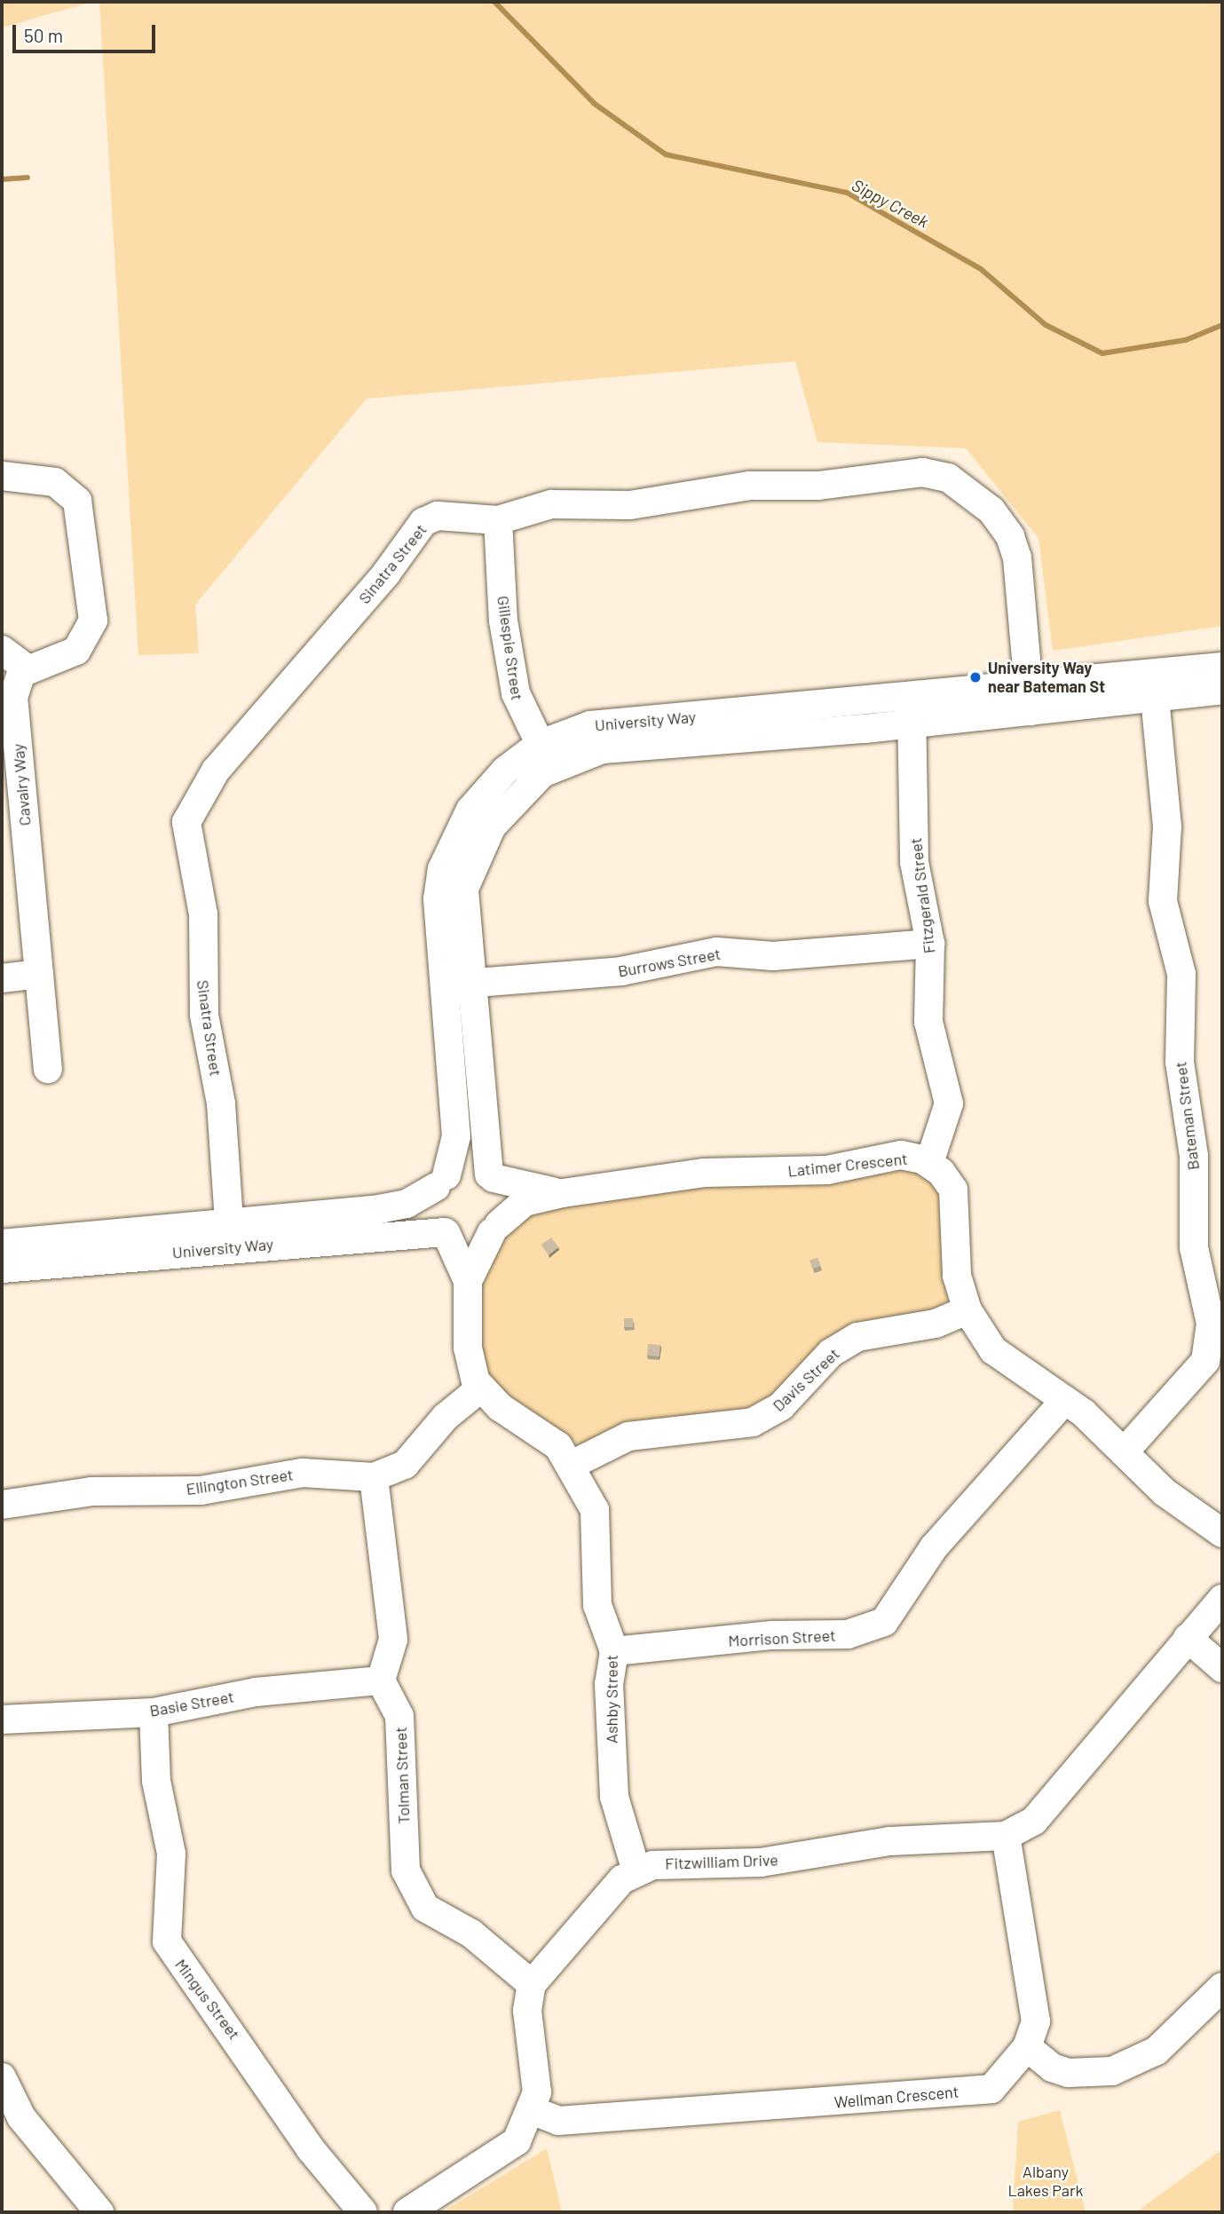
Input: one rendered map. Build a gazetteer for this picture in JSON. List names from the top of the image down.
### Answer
{
  "streets": {
    "street": [
      "Sinatra Street",
      "Gillespie Street",
      "University Way",
      "Cavalry Way",
      "Fitzgerald Street",
      "Burrows Street",
      "Bateman Street",
      "Latimer Crescent",
      "Davis Street",
      "Ellington Street",
      "Morrison Street",
      "Ashby Street",
      "Basie Street",
      "Tolman Street",
      "Fitzwilliam Drive",
      "Mingus Street",
      "Wellman Crescent"
    ]
  },
  "crossings": [
    ["Sinatra Street", "Gillespie Street"],
    ["Sinatra Street", "University Way"],
    ["Gillespie Street", "University Way"],
    ["University Way", "Fitzgerald Street"],
    ["University Way", "Burrows Street"],
    ["University Way", "Bateman Street"],
    ["University Way", "Latimer Crescent"],
    ["University Way", "Ashby Street"],
    ["Fitzgerald Street", "Burrows Street"],
    ["Fitzgerald Street", "Latimer Crescent"],
    ["Bateman Street", "Latimer Crescent"],
    ["Latimer Crescent", "Davis Street"],
    ["Latimer Crescent", "Morrison Street"],
    ["Latimer Crescent", "Ashby Street"],
    ["Davis Street", "Ashby Street"],
    ["Ellington Street", "Ashby Street"],
    ["Morrison Street", "Ashby Street"],
    ["Ashby Street", "Fitzwilliam Drive"],
    ["Basie Street", "Tolman Street"],
    ["Basie Street", "Mingus Street"],
    ["Tolman Street", "Fitzwilliam Drive"],
    ["Fitzwilliam Drive", "Wellman Crescent"]
  ],
  "water": ["Sippy Creek"],
  "parks": ["Albany Lakes Park"],
  "places": ["University Way near Bateman St"],
  "scale_bar": "50 m"
}
